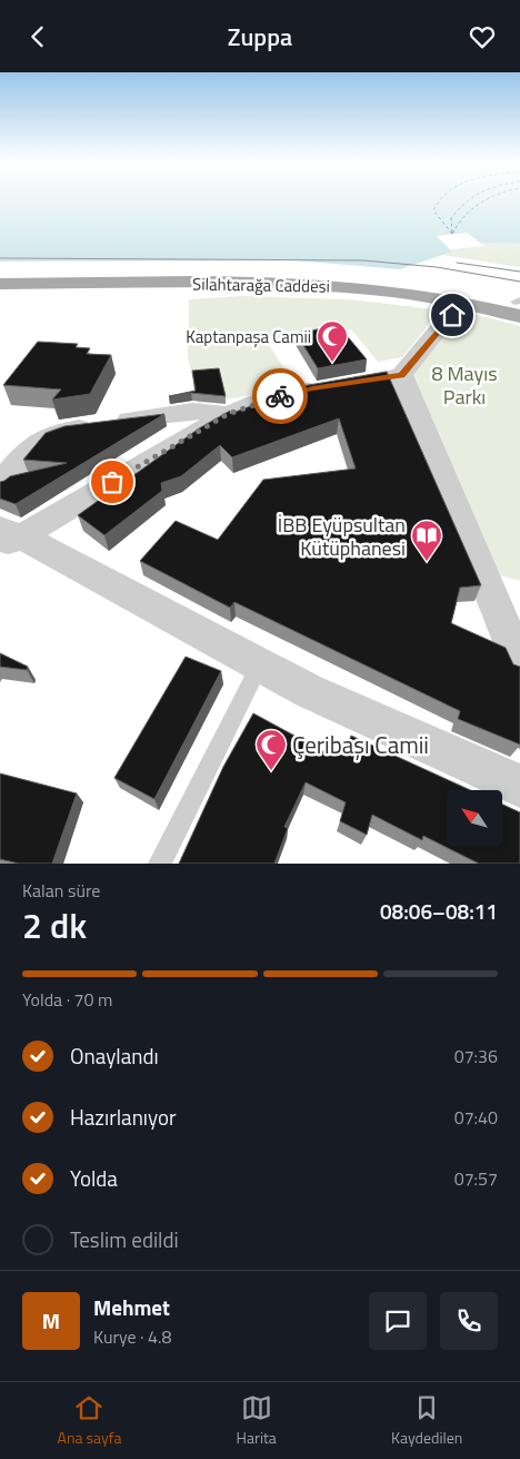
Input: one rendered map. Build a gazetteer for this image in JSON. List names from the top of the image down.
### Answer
{
  "streets": {
    "main road": ["Silahtarağa Caddesi"]
  },
  "parks": ["8 Mayıs Parkı"],
  "places": {
    "mosque": ["Kaptanpaşa Camii", "Çeribaşı Camii"],
    "library": ["İBB Eyüpsultan Kütüphanesi"]
  },
  "north": "top left",
  "page": {
    "header": "Zuppa",
    "heading": ["2 dk", "Kalan süre", "08:06–08:11"],
    "panel": ["Mehmet", "Kurye · 4.8"],
    "bar": "Yolda · 70 m",
    "list": [
      ["Onaylandı", "07:36"],
      ["Hazırlanıyor", "07:40"],
      ["Yolda", "07:57"],
      "Teslim edildi"
    ],
    "round": "M",
    "tabs": ["Ana sayfa", "Harita", "Kaydedilen"]
  }
}
